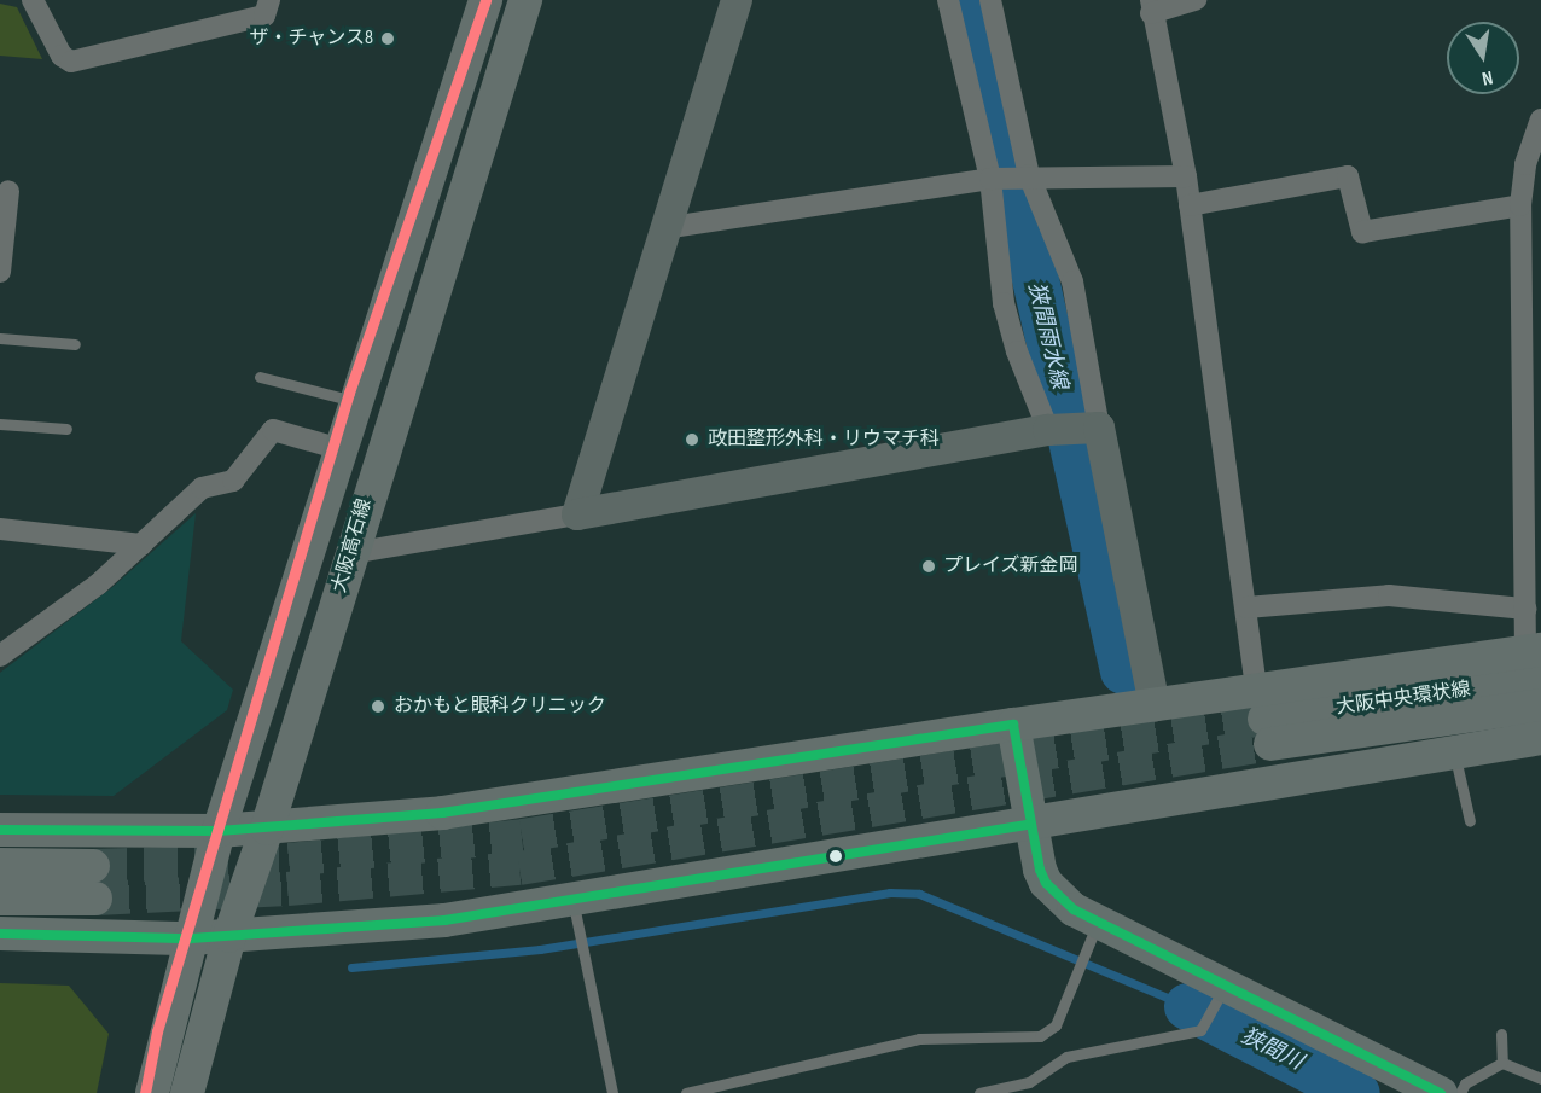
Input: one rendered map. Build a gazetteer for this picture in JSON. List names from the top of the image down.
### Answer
{
  "streets": {
    "main road": ["大阪高石線", "大阪中央環状線"]
  },
  "water": ["狭間雨水線", "狭間川"],
  "places": [
    "ザ・チャンス8",
    "政田整形外科・リウマチ科",
    "プレイズ新金岡",
    "おかもと眼科クリニック"
  ],
  "north": "bottom"
}
